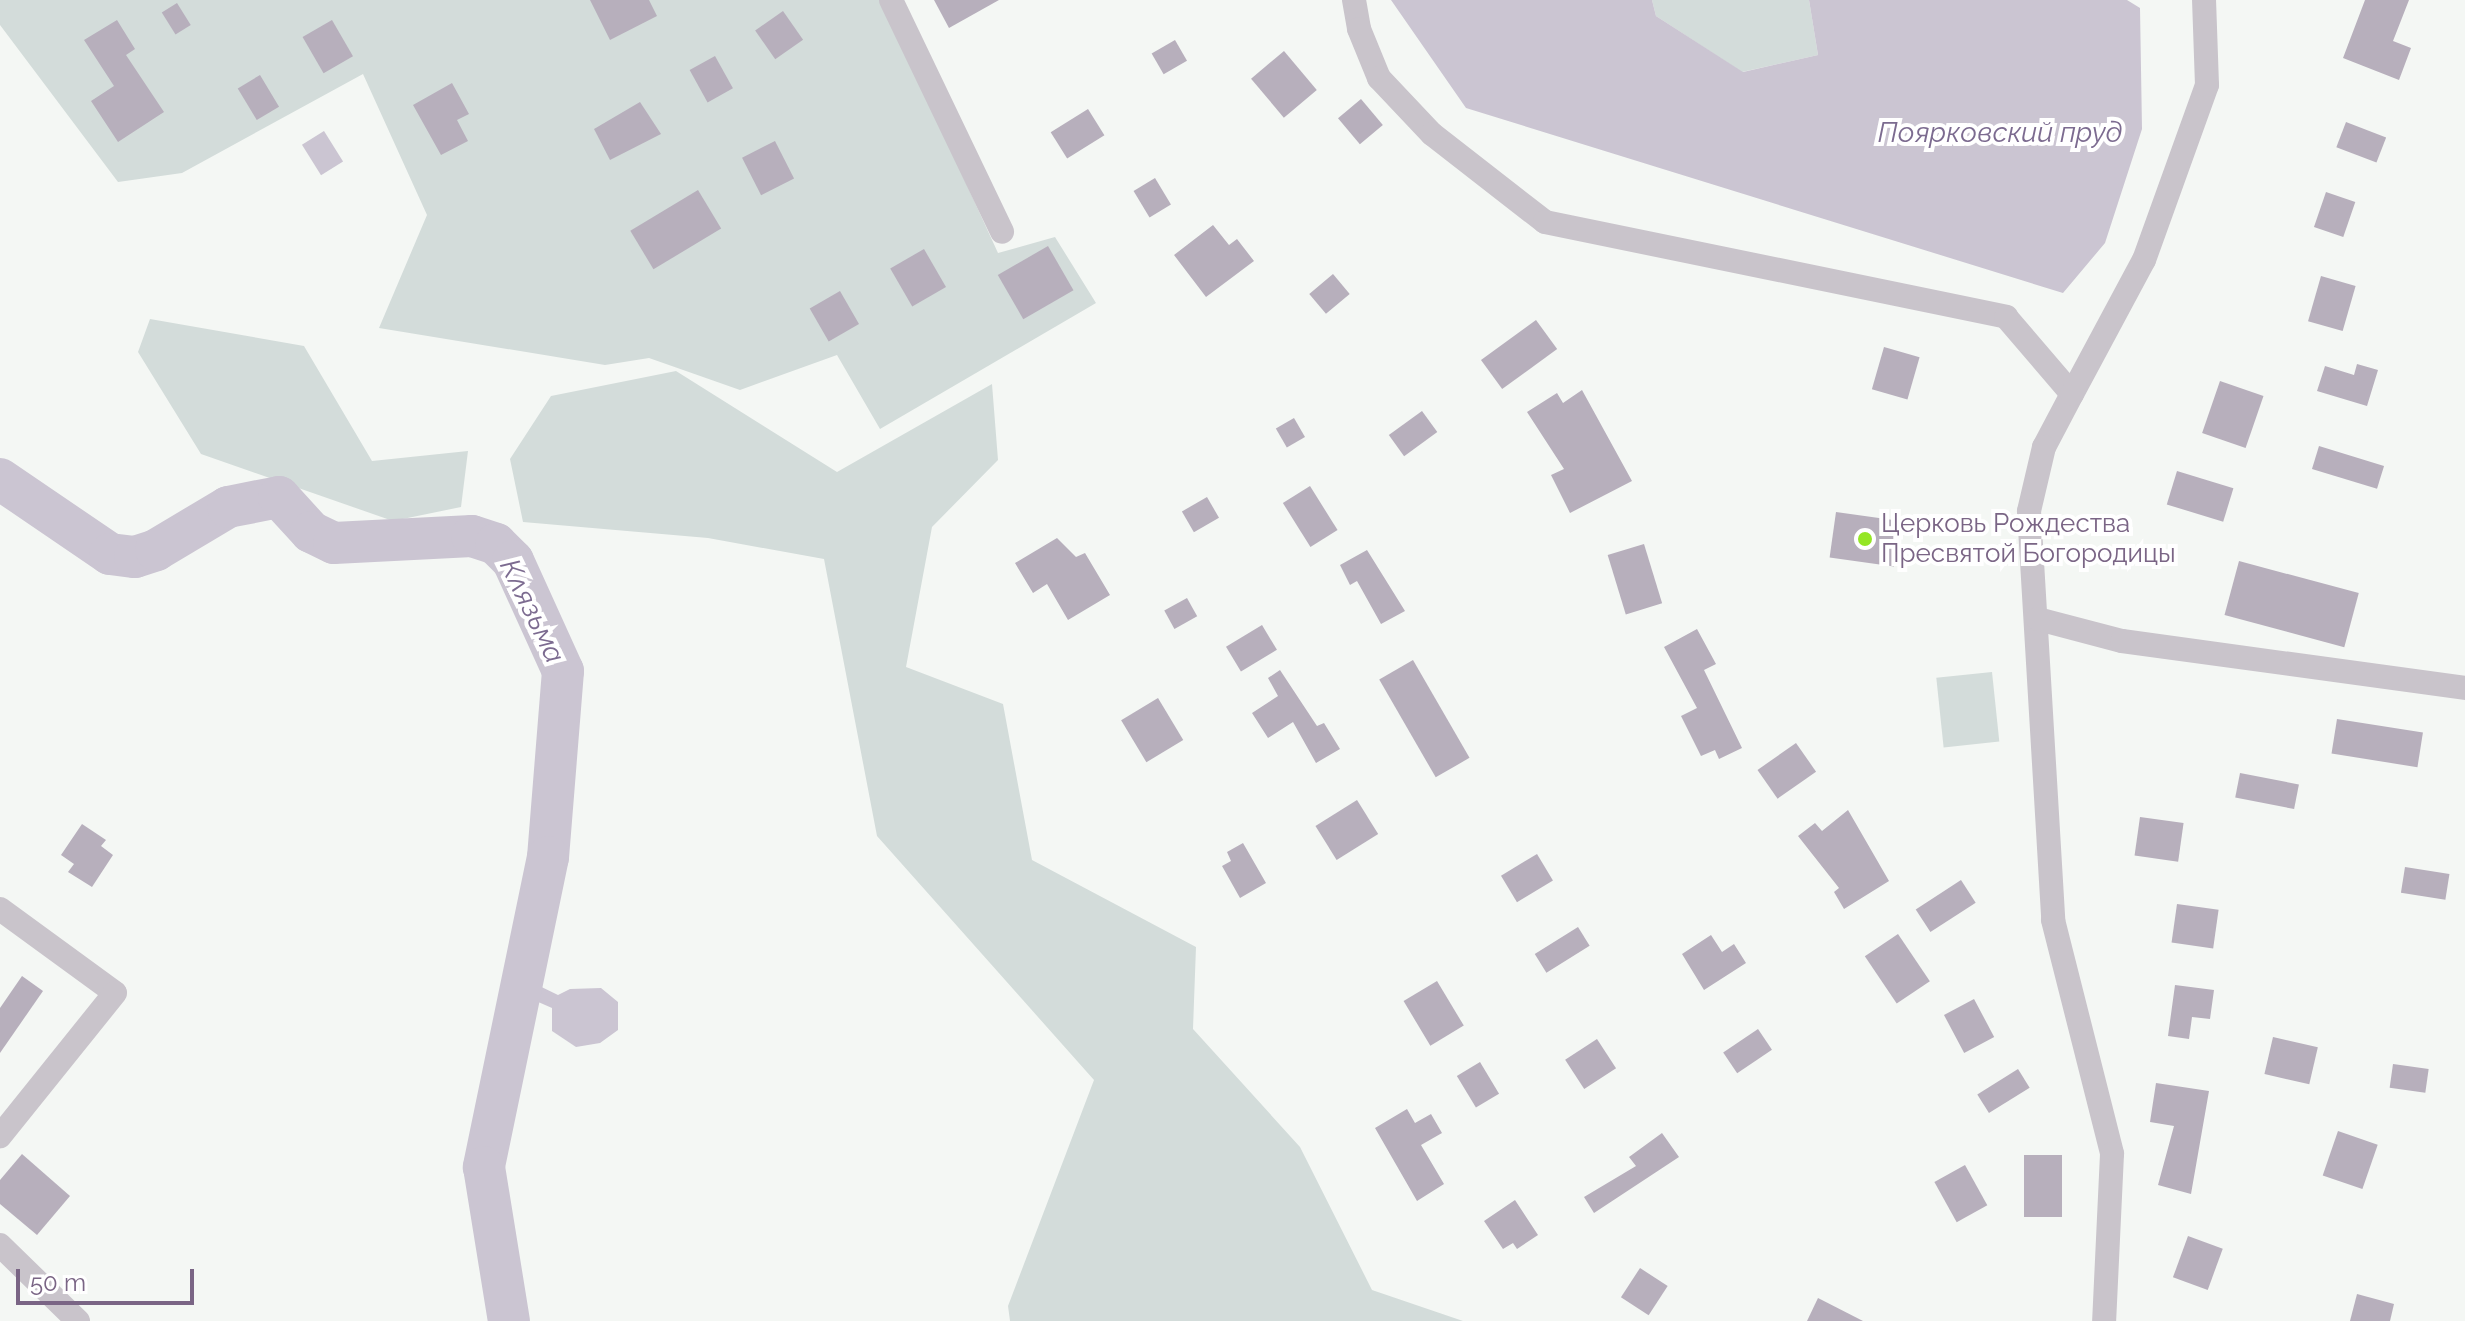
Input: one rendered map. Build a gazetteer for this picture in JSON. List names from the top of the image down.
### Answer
{
  "water": ["Поярковский пруд", "Клязьма"],
  "places": ["Церковь Рождества Пресвятой Богородицы"],
  "scale_bar": "50 m"
}
